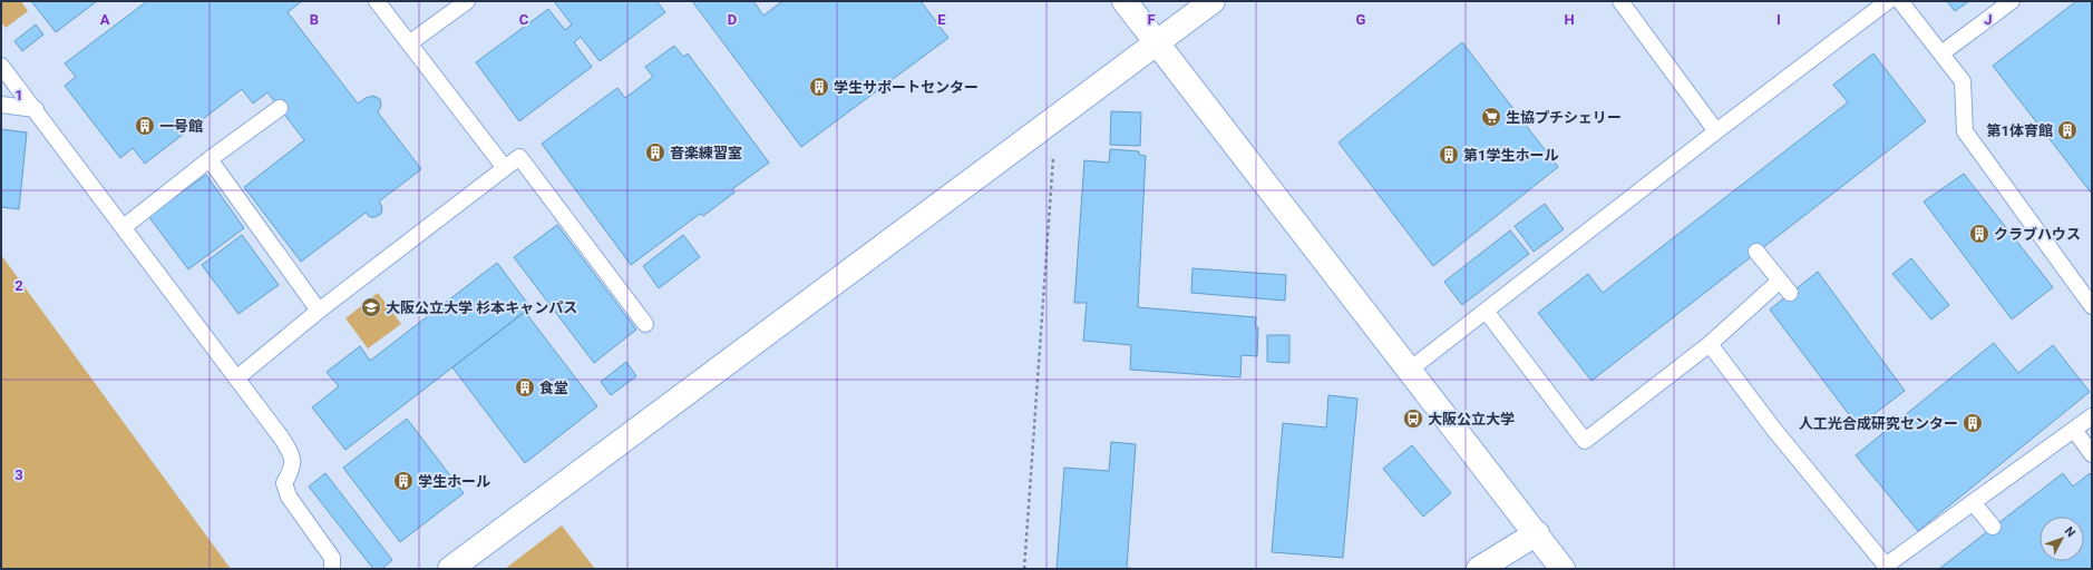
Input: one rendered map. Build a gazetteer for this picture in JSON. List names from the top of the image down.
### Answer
{
  "places": {
    "building": [
      "学生サポートセンター",
      "一号館",
      "第1体育館",
      "音楽練習室",
      "第1学生ホール",
      "クラブハウス",
      "食堂",
      "人工光合成研究センター",
      "学生ホール"
    ],
    "supermarket": ["生協プチシェリー"],
    "school or university": ["大阪公立大学 杉本キャンパス"],
    "bus stop": ["大阪公立大学"]
  },
  "north": "top right",
  "grid": {
    "columns": [
      "A",
      "B",
      "C",
      "D",
      "E",
      "F",
      "G",
      "H",
      "I",
      "J"
    ],
    "rows": ["1", "2", "3"]
  }
}
